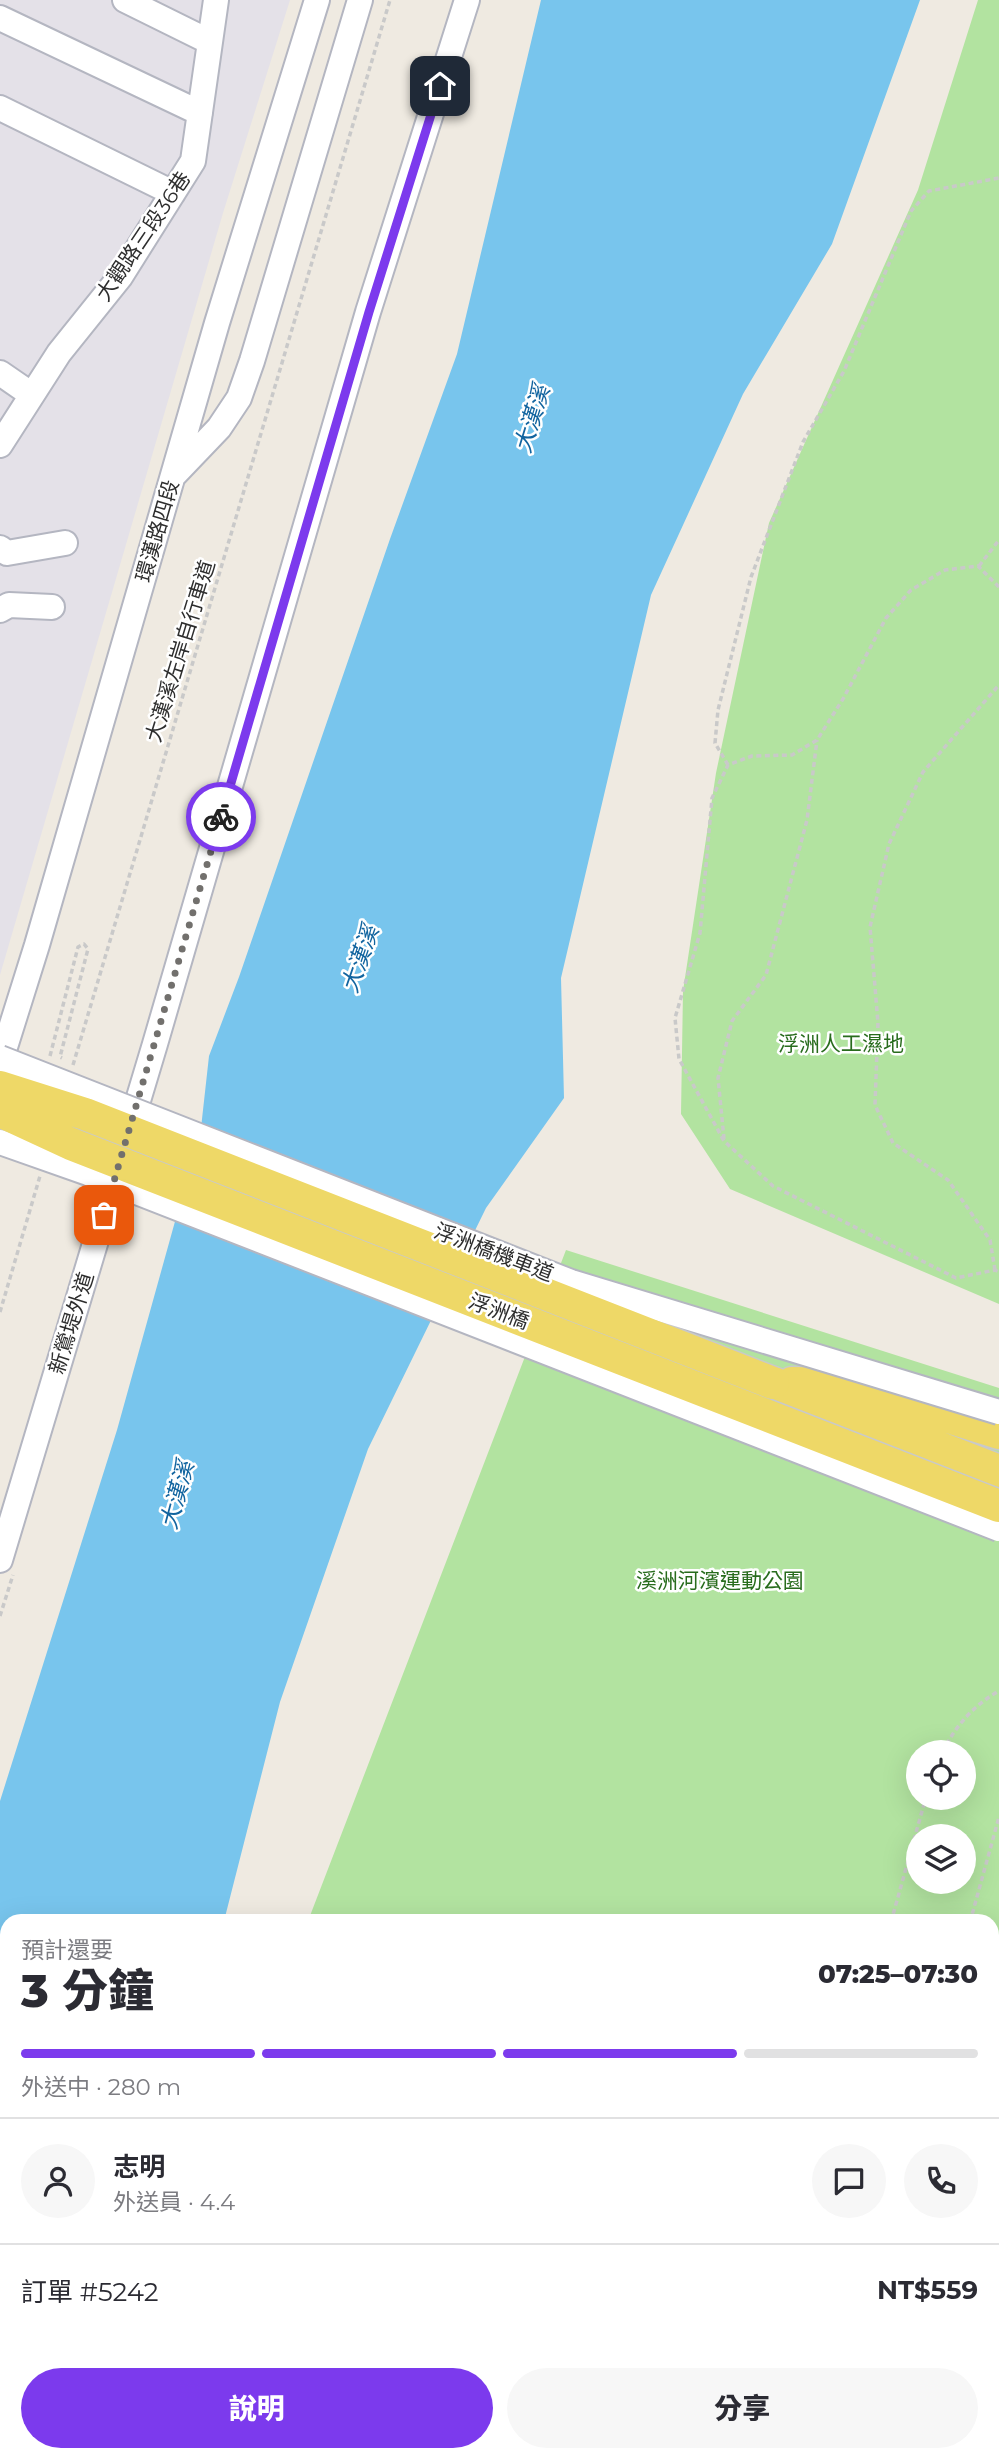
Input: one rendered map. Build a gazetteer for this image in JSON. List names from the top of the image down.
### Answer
{
  "streets": {
    "main road": ["浮洲橋"],
    "street": [
      "大觀路三段36巷",
      "環漢路四段",
      "浮洲橋機車道",
      "新鶯堤外道"
    ],
    "path": ["大漢溪左岸自行車道"]
  },
  "crossings": [
    ["環漢路四段", "浮洲橋機車道"]
  ],
  "water": ["大漢溪"],
  "parks": ["浮洲人工濕地", "溪洲河濱運動公園"],
  "page": {
    "heading": ["3 分鐘", "預計還要", "07:25–07:30"],
    "panel": [
      "志明",
      "外送員 · 4.4",
      "訂單 #5242",
      "NT$559"
    ],
    "bar": "外送中 · 280 m",
    "buttons": ["說明", "分享"]
  }
}
